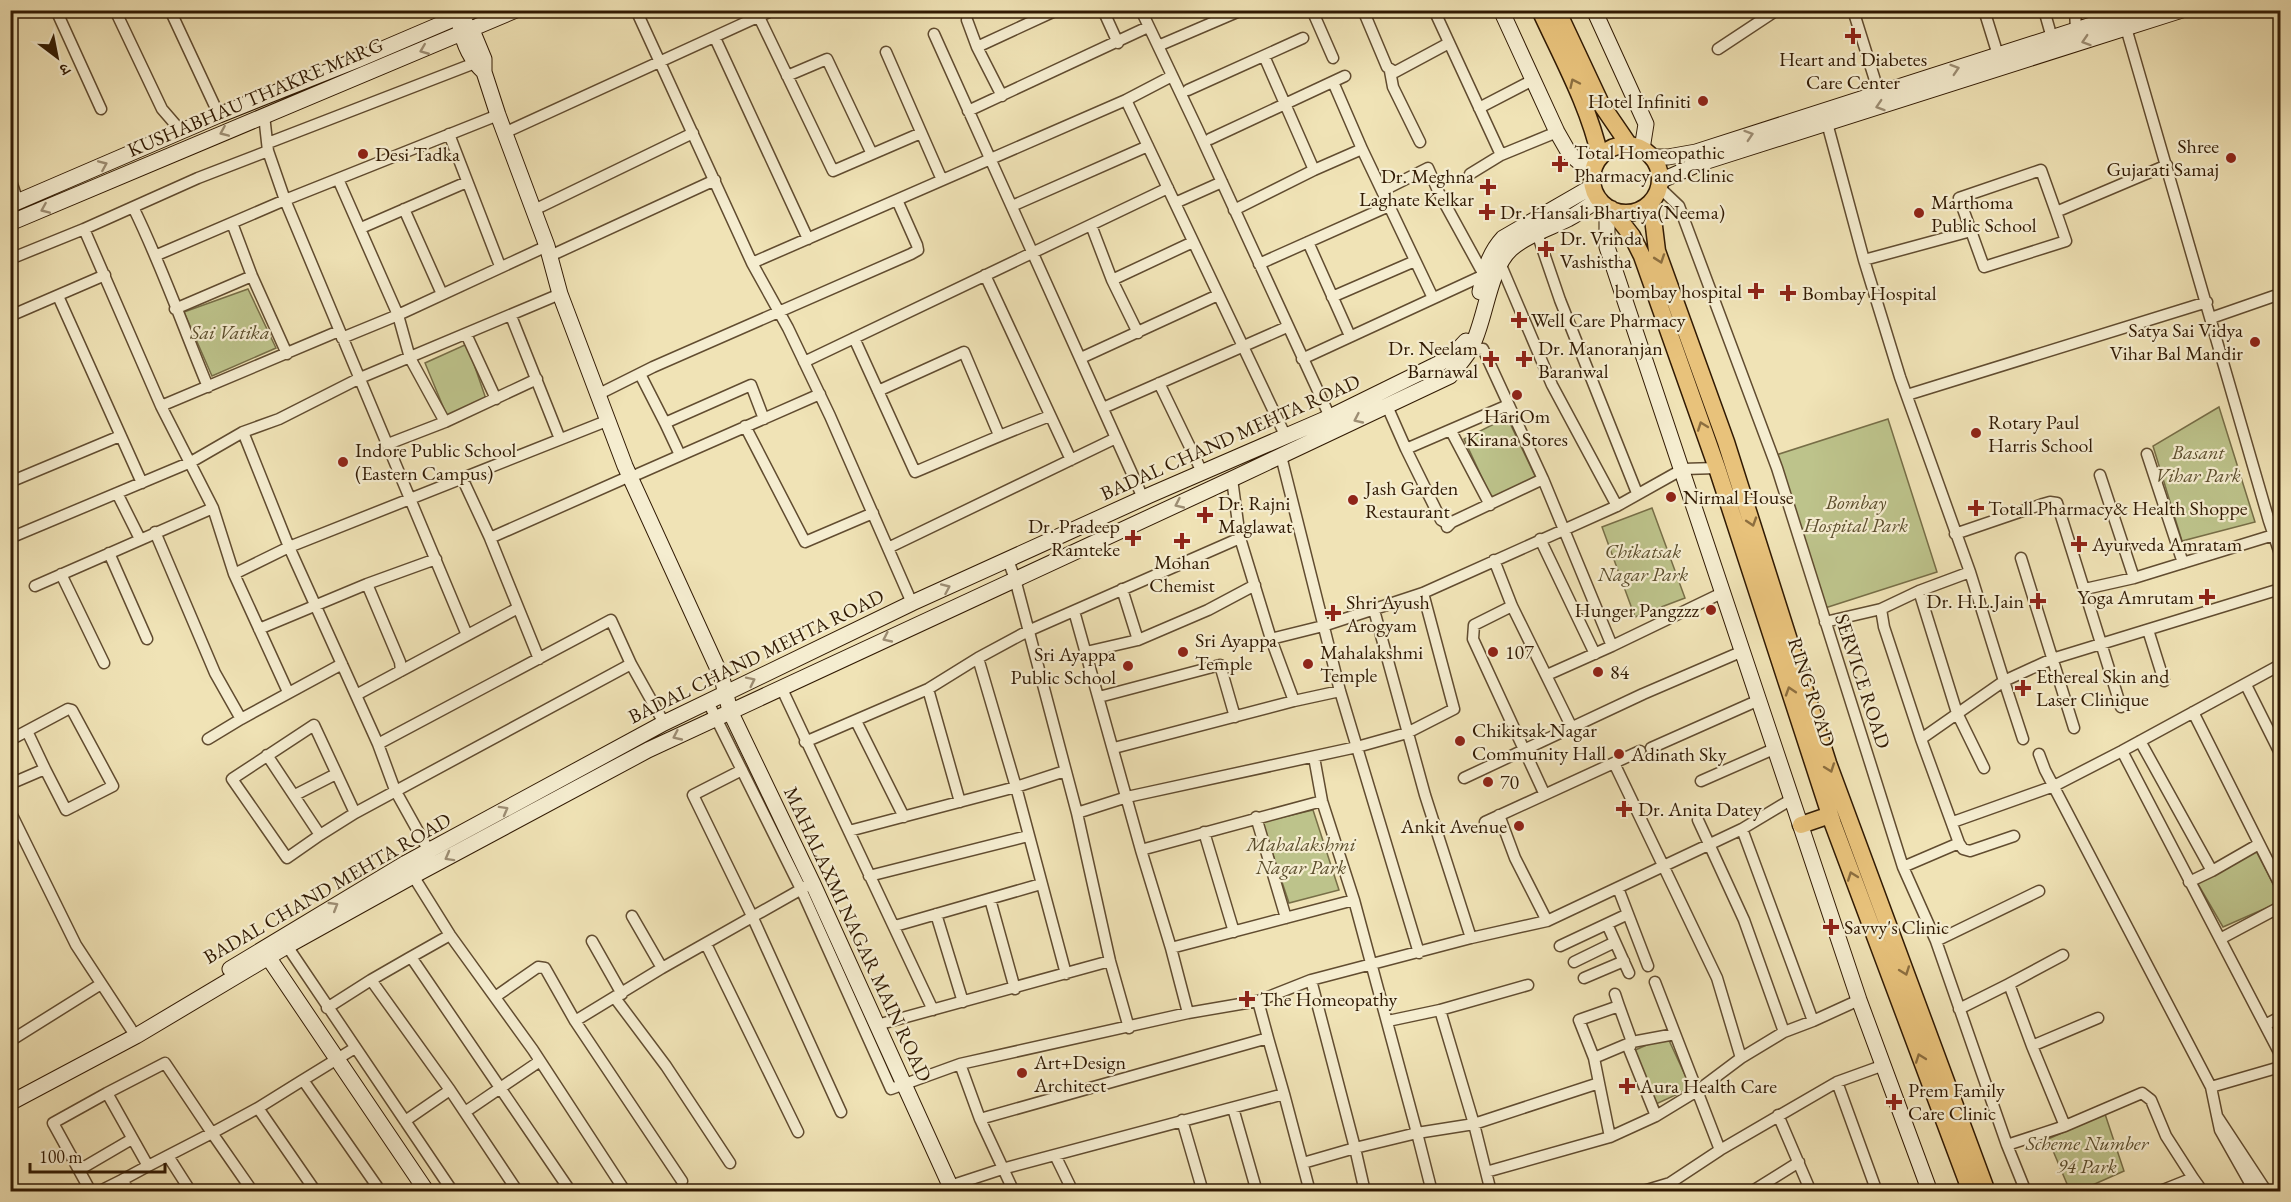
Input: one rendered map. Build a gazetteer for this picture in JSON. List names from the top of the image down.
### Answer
{
  "streets": {
    "main road": ["RING ROAD"],
    "street": [
      "KUSHABHAU THAKRE MARG",
      "BADAL CHAND MEHTA ROAD",
      "SERVICE ROAD",
      "MAHALAXMI NAGAR MAIN ROAD"
    ]
  },
  "crossings": [
    ["KUSHABHAU THAKRE MARG", "MAHALAXMI NAGAR MAIN ROAD"],
    ["BADAL CHAND MEHTA ROAD", "SERVICE ROAD"],
    ["BADAL CHAND MEHTA ROAD", "RING ROAD"],
    ["BADAL CHAND MEHTA ROAD", "MAHALAXMI NAGAR MAIN ROAD"],
    ["SERVICE ROAD", "RING ROAD"]
  ],
  "parks": [
    "Sai Vatika",
    "Basant Vihar Park",
    "Bombay Hospital Park",
    "Chikatsak Nagar Park",
    "Mahalakshmi Nagar Park",
    "Scheme Number 94 Park"
  ],
  "places": {
    "health": [
      "Heart and Diabetes Care Center",
      "Total Homeopathic Pharmacy and Clinic",
      "Dr. Meghna Laghate Kelkar",
      "Dr. Hansali Bhartiya(Neema)",
      "Dr. Vrinda Vashistha",
      "bombay hospital",
      "Bombay Hospital",
      "Well Care Pharmacy",
      "Dr. Neelam Barnawal",
      "Dr. Manoranjan Baranwal",
      "Totall Pharmacy& Health Shoppe",
      "Dr. Rajni Maglawat",
      "Dr. Pradeep Ramteke",
      "Mohan Chemist",
      "Ayurveda Amratam",
      "Yoga Amrutam",
      "Dr. H.L.Jain",
      "Shri Ayush Arogyam",
      "Ethereal Skin and Laser Clinique",
      "Dr. Anita Datey",
      "Savvy's Clinic",
      "The Homeopathy",
      "Aura Health Care",
      "Prem Family Care Clinic"
    ],
    "other": [
      "Hotel Infiniti",
      "Desi Tadka",
      "Shree Gujarati Samaj",
      "Marthoma Public School",
      "Satya Sai Vidya Vihar Bal Mandir",
      "HariOm Kirana Stores",
      "Rotary Paul Harris School",
      "Indore Public School (Eastern Campus)",
      "Nirmal House",
      "Jash Garden Restaurant",
      "Hunger Pangzzz",
      "Sri Ayappa Temple",
      "107",
      "Mahalakshmi Temple",
      "Sri Ayappa Public School",
      "84",
      "Chikitsak Nagar Community Hall",
      "Adinath Sky",
      "70",
      "Ankit Avenue",
      "Art+Design Architect"
    ]
  },
  "scale_bar": "100 m",
  "north": "bottom right"
}
